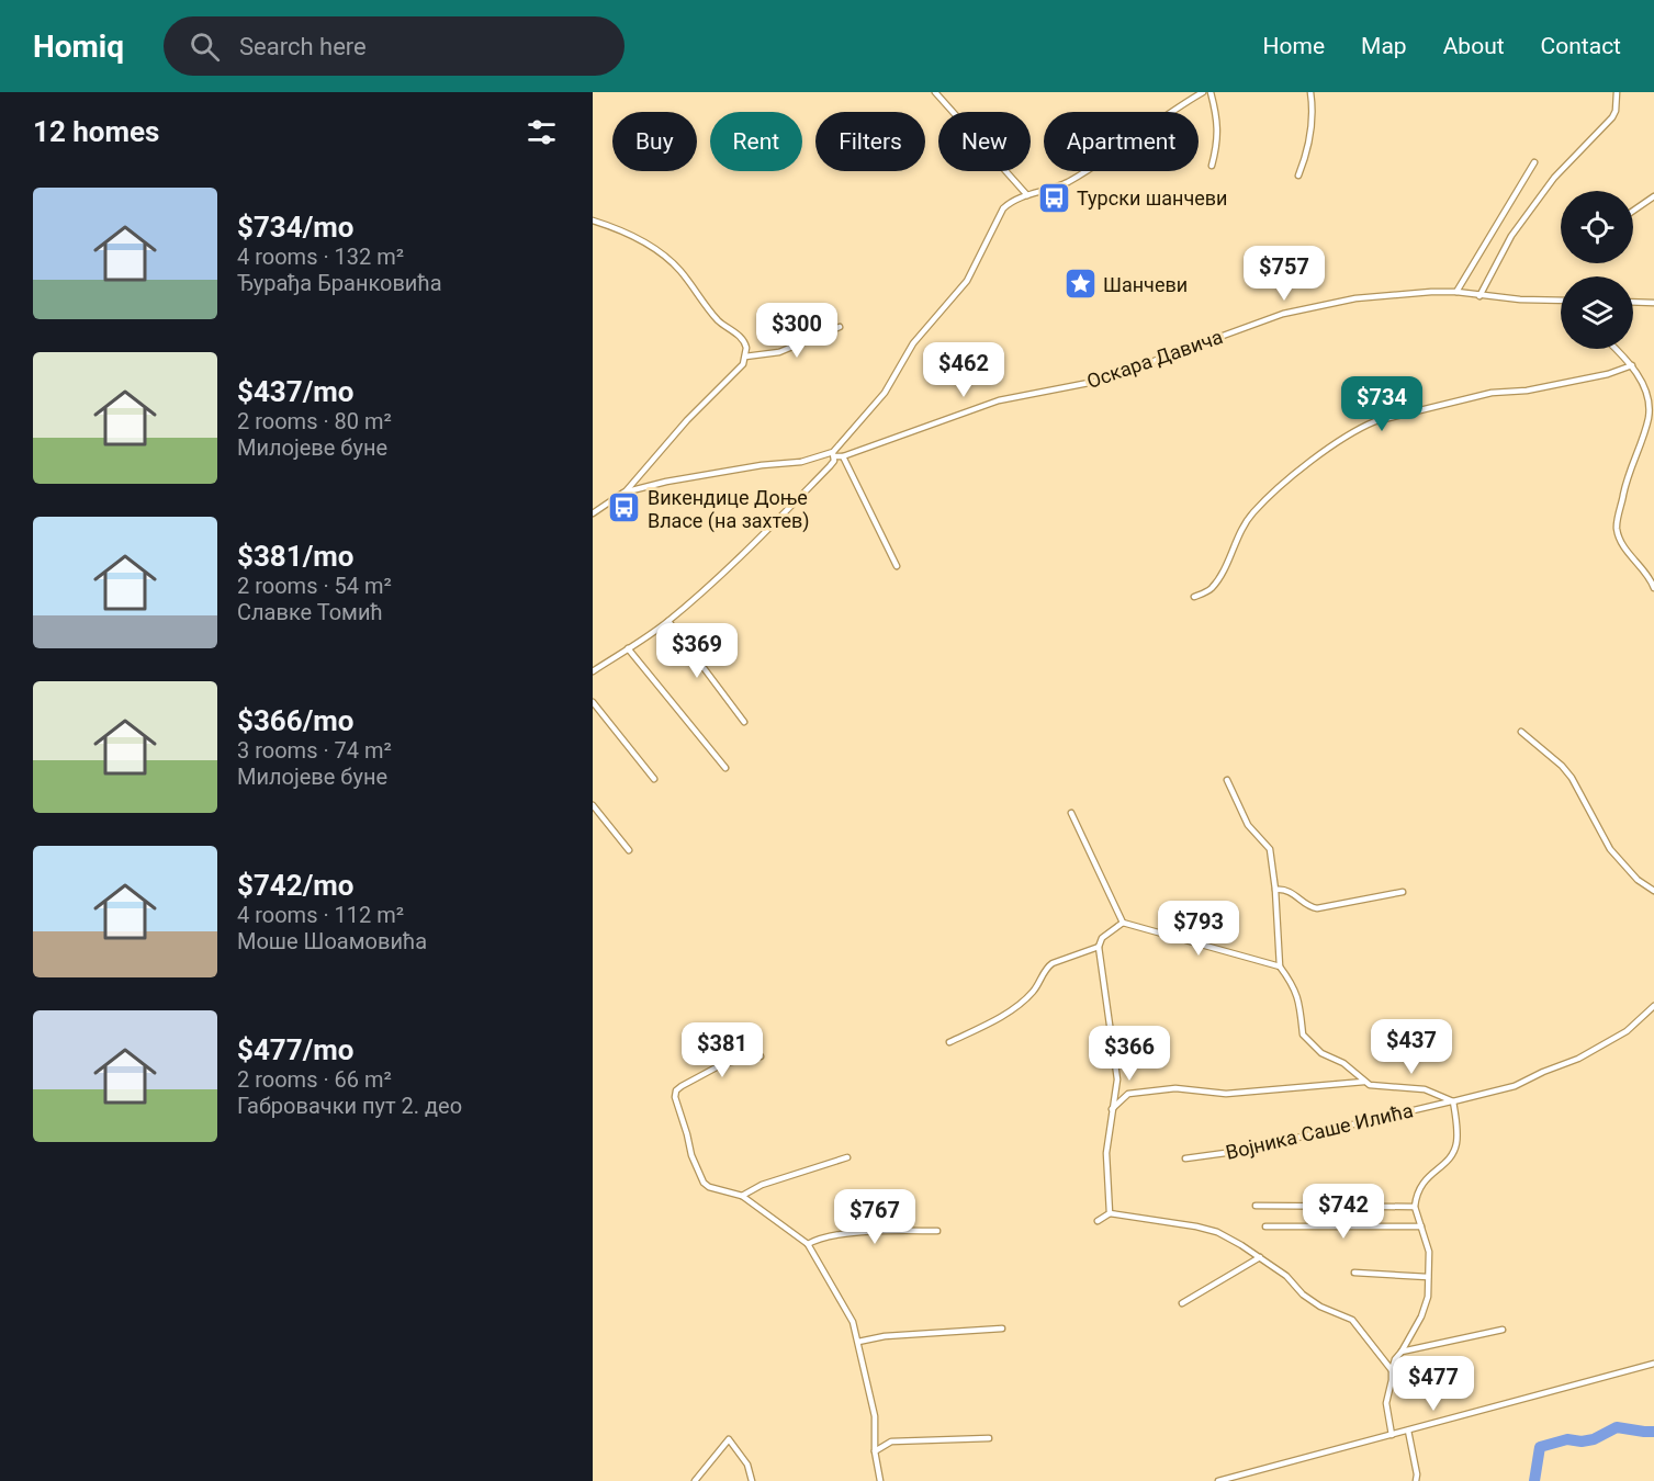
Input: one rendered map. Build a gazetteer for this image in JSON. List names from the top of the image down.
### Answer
{
  "streets": {
    "street": ["Оскара Давича", "Војника Саше Илића"]
  },
  "places": {
    "bus stop": ["Турски шанчеви", "Викендице Доње Власе (на захтев)"],
    "place": ["Шанчеви"]
  },
  "page": {
    "header": "Homiq",
    "search": "Search here",
    "nav": [
      "Home",
      "Map",
      "About",
      "Contact"
    ],
    "heading": "12 homes",
    "chip": [
      "Buy",
      "Rent",
      "Filters",
      "New",
      "Apartment"
    ],
    "list": [
      {
        "name": "$734/mo",
        "note": "4 rooms · 132 m² · Ђурађа Бранковића"
      },
      {
        "name": "$437/mo",
        "note": "2 rooms · 80 m² · Милојеве буне"
      },
      {
        "name": "$381/mo",
        "note": "2 rooms · 54 m² · Славке Томић"
      },
      {
        "name": "$366/mo",
        "note": "3 rooms · 74 m² · Милојеве буне"
      },
      {
        "name": "$742/mo",
        "note": "4 rooms · 112 m² · Моше Шоамовића"
      },
      {
        "name": "$477/mo",
        "note": "2 rooms · 66 m² · Габровачки пут 2. део"
      }
    ],
    "price": [
      "$757",
      "$300",
      "$462",
      "$734",
      "$369",
      "$793",
      "$437",
      "$381",
      "$366",
      "$742",
      "$767",
      "$477"
    ]
  }
}
